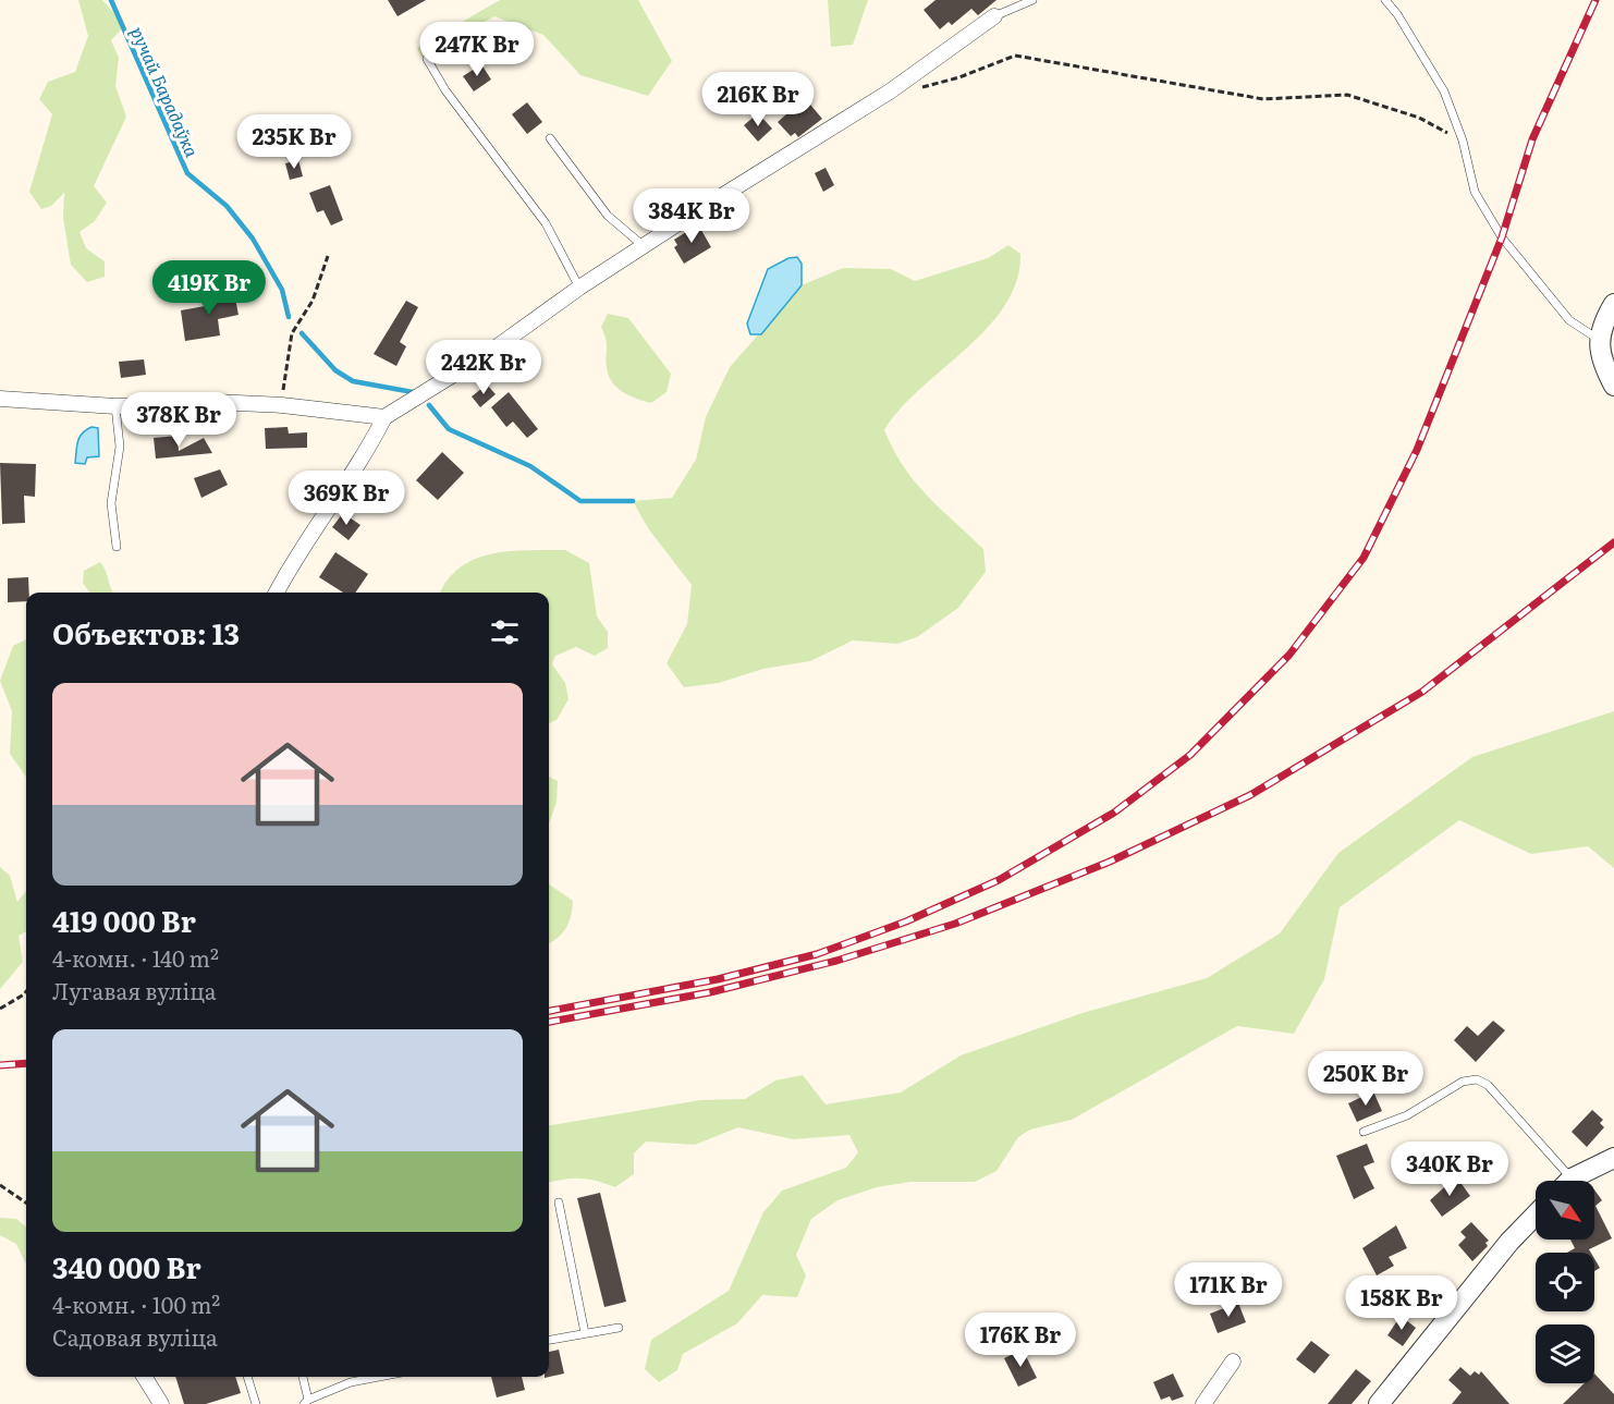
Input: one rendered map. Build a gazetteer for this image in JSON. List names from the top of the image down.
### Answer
{
  "water": ["ручай Барадаўка"],
  "north": "bottom right",
  "page": {
    "price": [
      "247K Br",
      "216K Br",
      "235K Br",
      "384K Br",
      "419K Br",
      "242K Br",
      "378K Br",
      "369K Br",
      "250K Br",
      "340K Br",
      "171K Br",
      "158K Br",
      "176K Br"
    ],
    "heading": "Объектов: 13",
    "list": [
      {
        "name": "419 000 Br",
        "note": "4-комн. · 140 m² · Лугавая вуліца"
      },
      {
        "name": "340 000 Br",
        "note": "4-комн. · 100 m² · Садовая вуліца"
      }
    ]
  }
}
